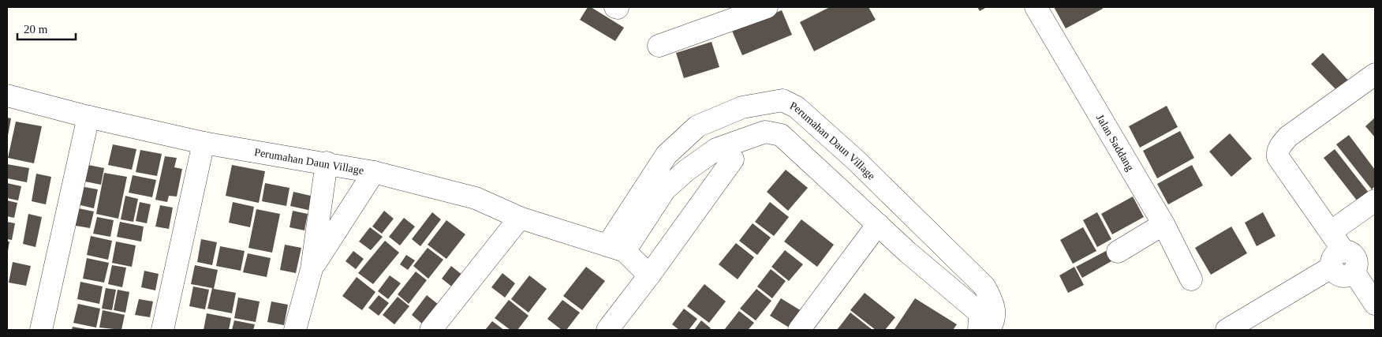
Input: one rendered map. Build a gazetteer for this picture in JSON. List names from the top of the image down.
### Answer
{
  "streets": {
    "street": ["Perumahan Daun Village", "Jalan Saddang"]
  },
  "scale_bar": "20 m"
}
